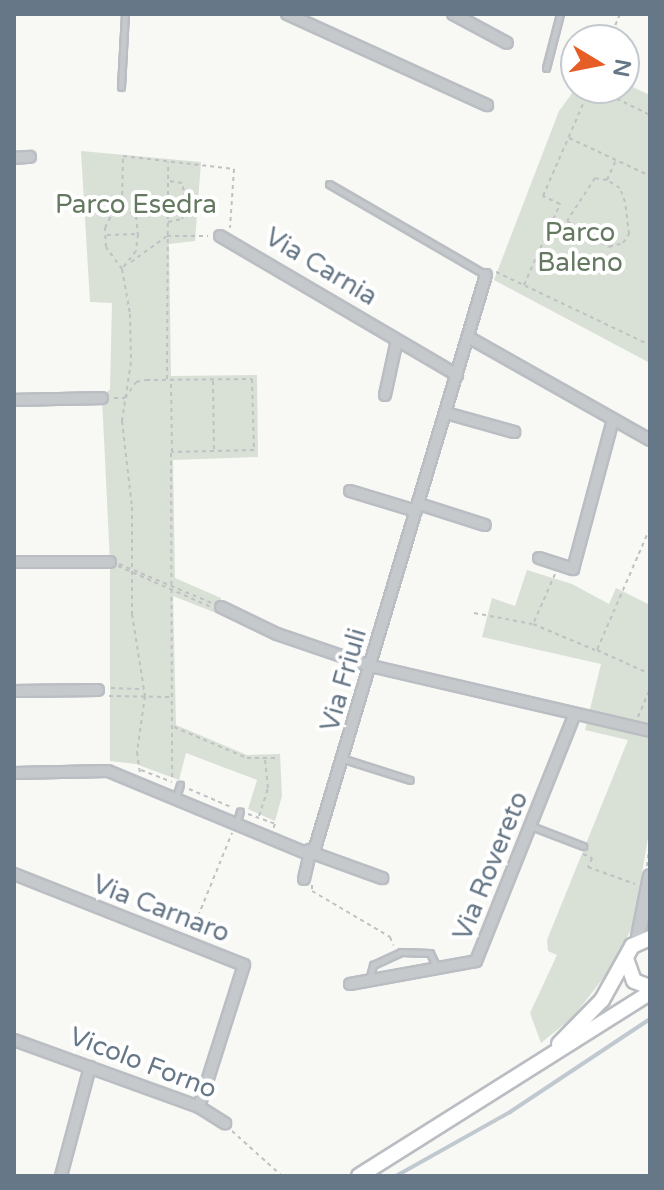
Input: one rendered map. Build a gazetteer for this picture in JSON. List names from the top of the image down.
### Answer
{
  "streets": {
    "street": [
      "Via Carnia",
      "Via Friuli",
      "Via Rovereto",
      "Via Carnaro",
      "Vicolo Forno"
    ]
  },
  "crossings": [
    ["Via Carnia", "Via Friuli"],
    ["Via Carnaro", "Vicolo Forno"]
  ],
  "parks": ["Parco Esedra", "Parco Baleno"],
  "north": "right"
}
